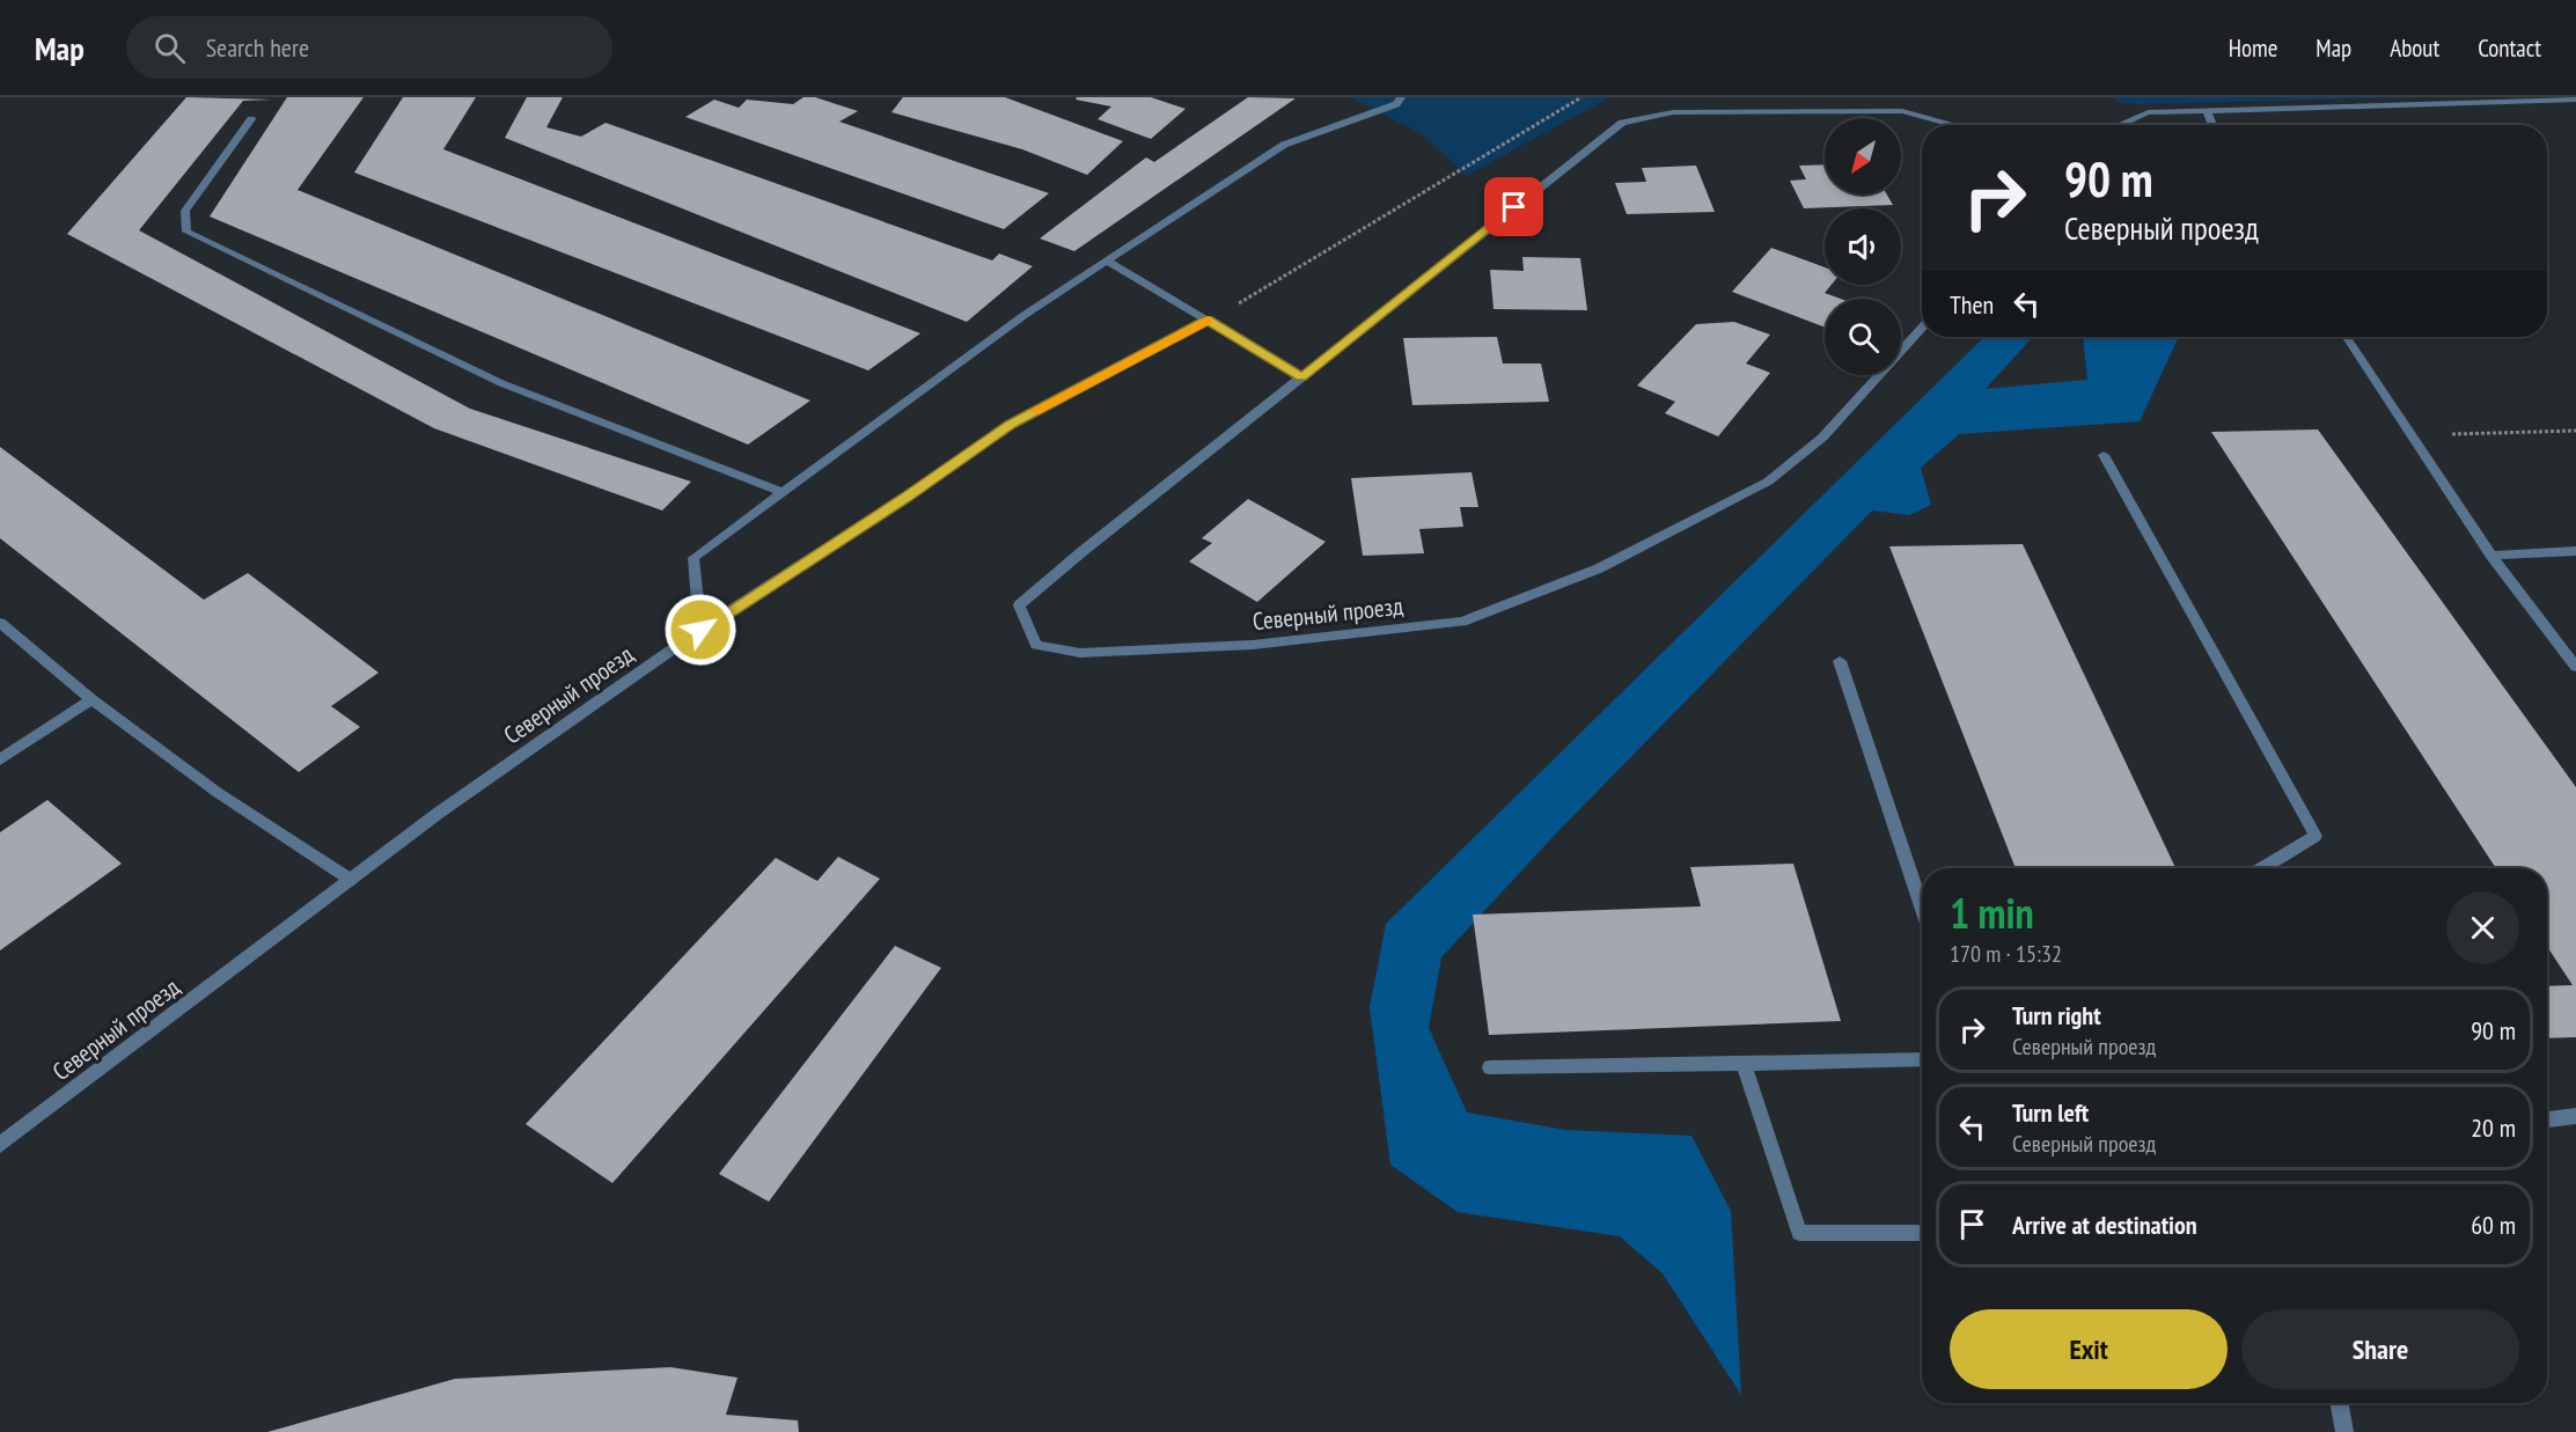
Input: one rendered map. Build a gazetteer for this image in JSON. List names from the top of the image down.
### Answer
{
  "streets": {
    "street": ["Северный проезд"]
  },
  "north": "bottom left",
  "page": {
    "header": "Map",
    "search": "Search here",
    "nav": [
      "Home",
      "Map",
      "About",
      "Contact"
    ],
    "turn": ["90 m", "Северный проезд"],
    "then": "Then",
    "heading": ["1 min", "170 m · 15:32"],
    "list": [
      {
        "name": "Turn right",
        "note": "Северный проезд",
        "value": "90 m"
      },
      {
        "name": "Turn left",
        "note": "Северный проезд",
        "value": "20 m"
      },
      {
        "name": "Arrive at destination",
        "value": "60 m"
      }
    ],
    "buttons": ["Exit", "Share"]
  }
}
